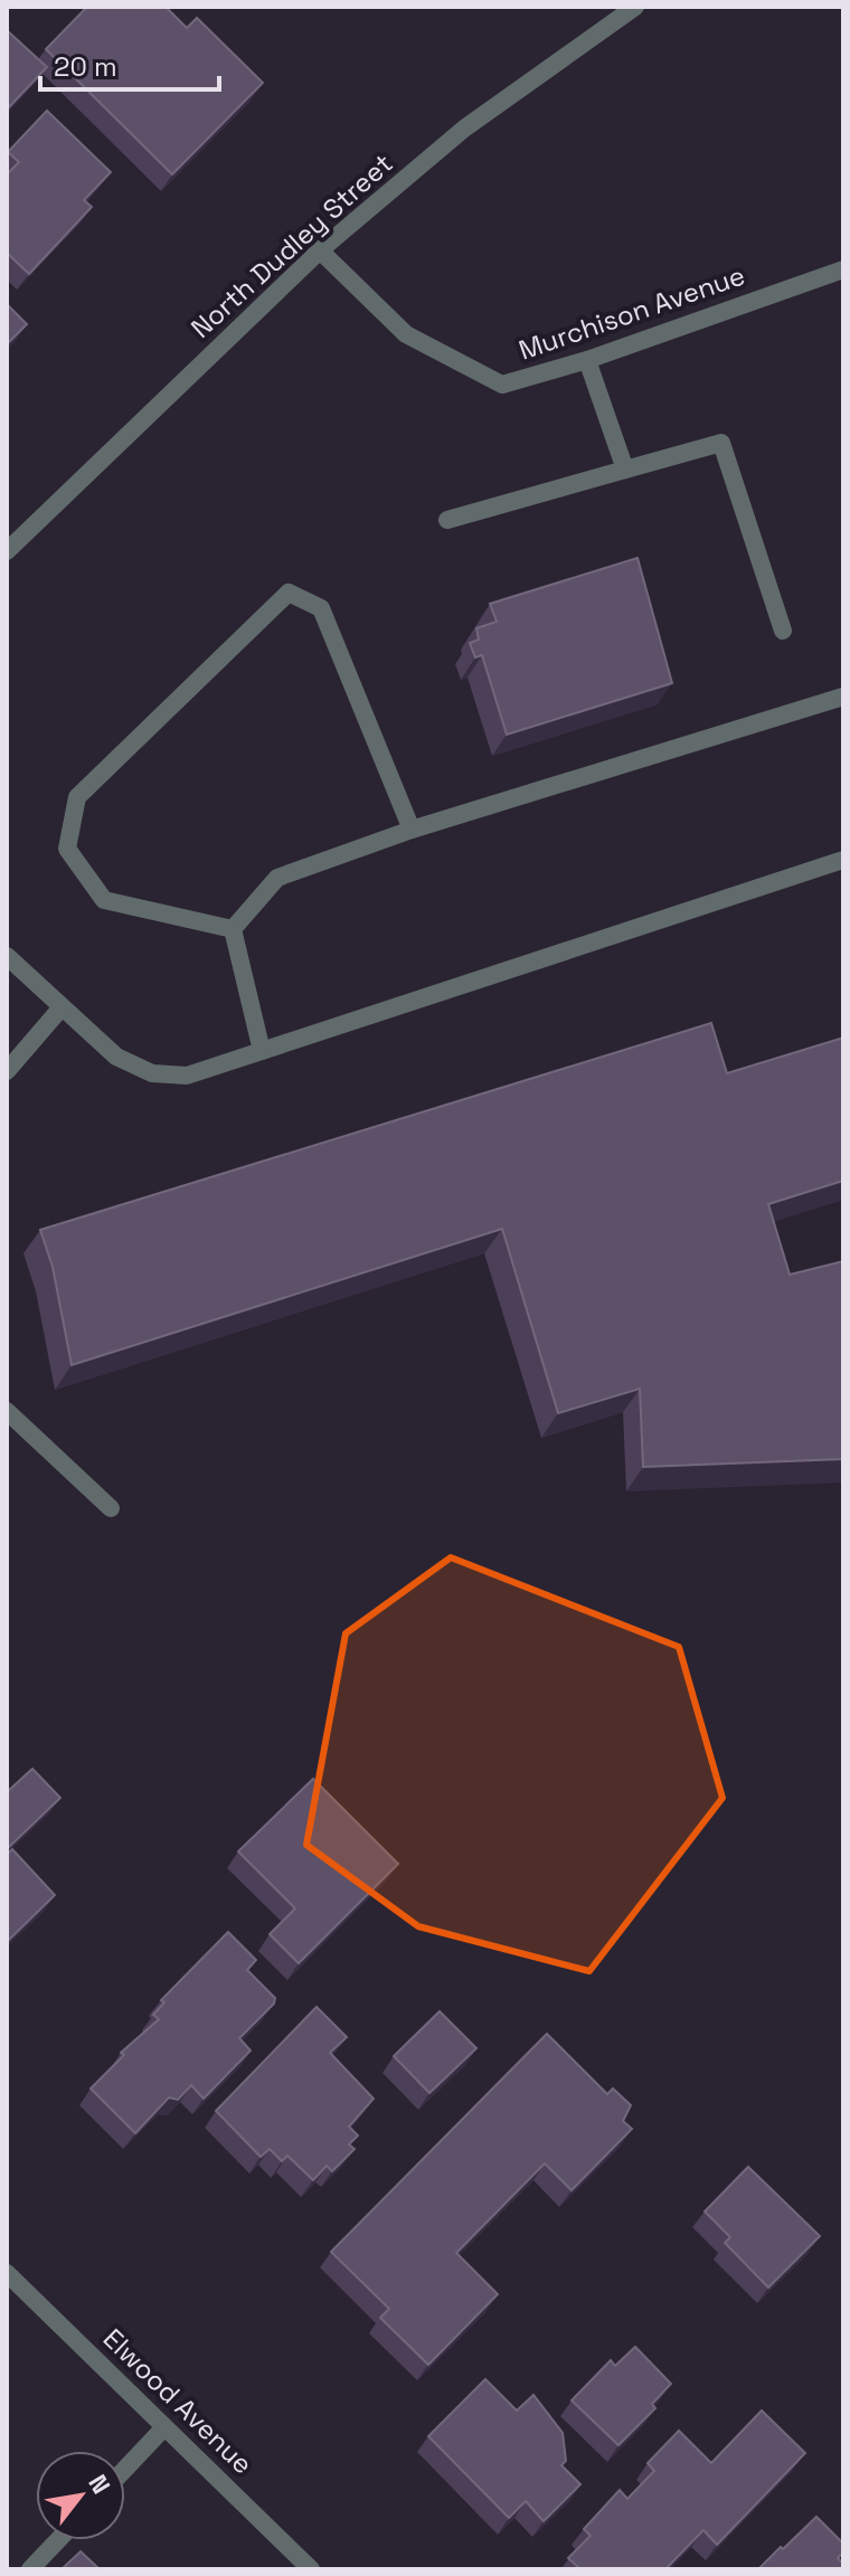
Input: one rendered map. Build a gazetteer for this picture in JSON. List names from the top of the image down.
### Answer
{
  "streets": {
    "street": ["North Dudley Street", "Murchison Avenue", "Elwood Avenue"]
  },
  "crossings": [
    ["North Dudley Street", "Murchison Avenue"]
  ],
  "scale_bar": "20 m",
  "north": "top right"
}
